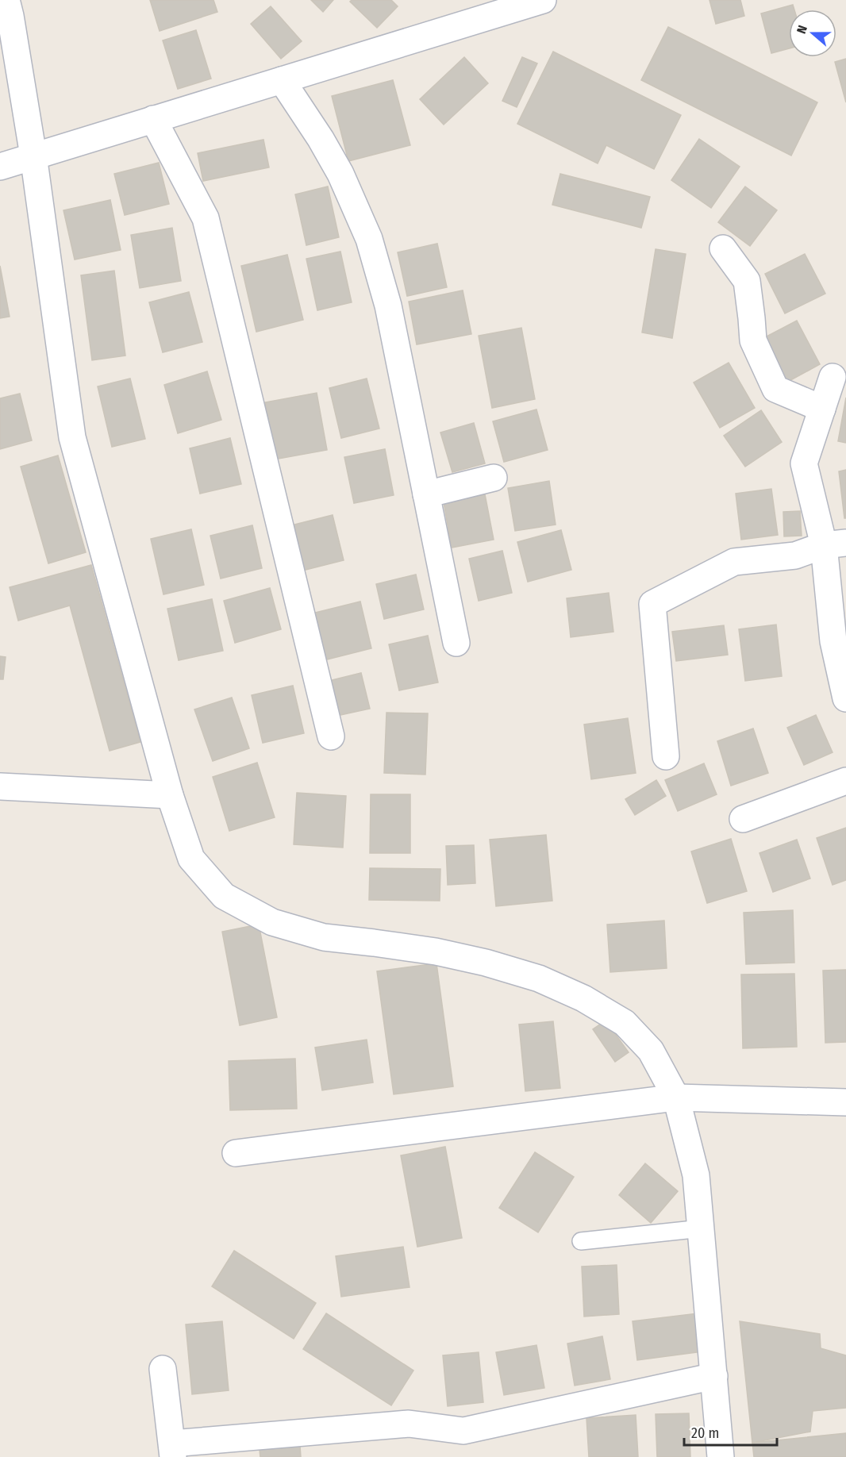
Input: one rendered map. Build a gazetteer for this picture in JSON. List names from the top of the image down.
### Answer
{
  "scale_bar": "20 m",
  "north": "left"
}
